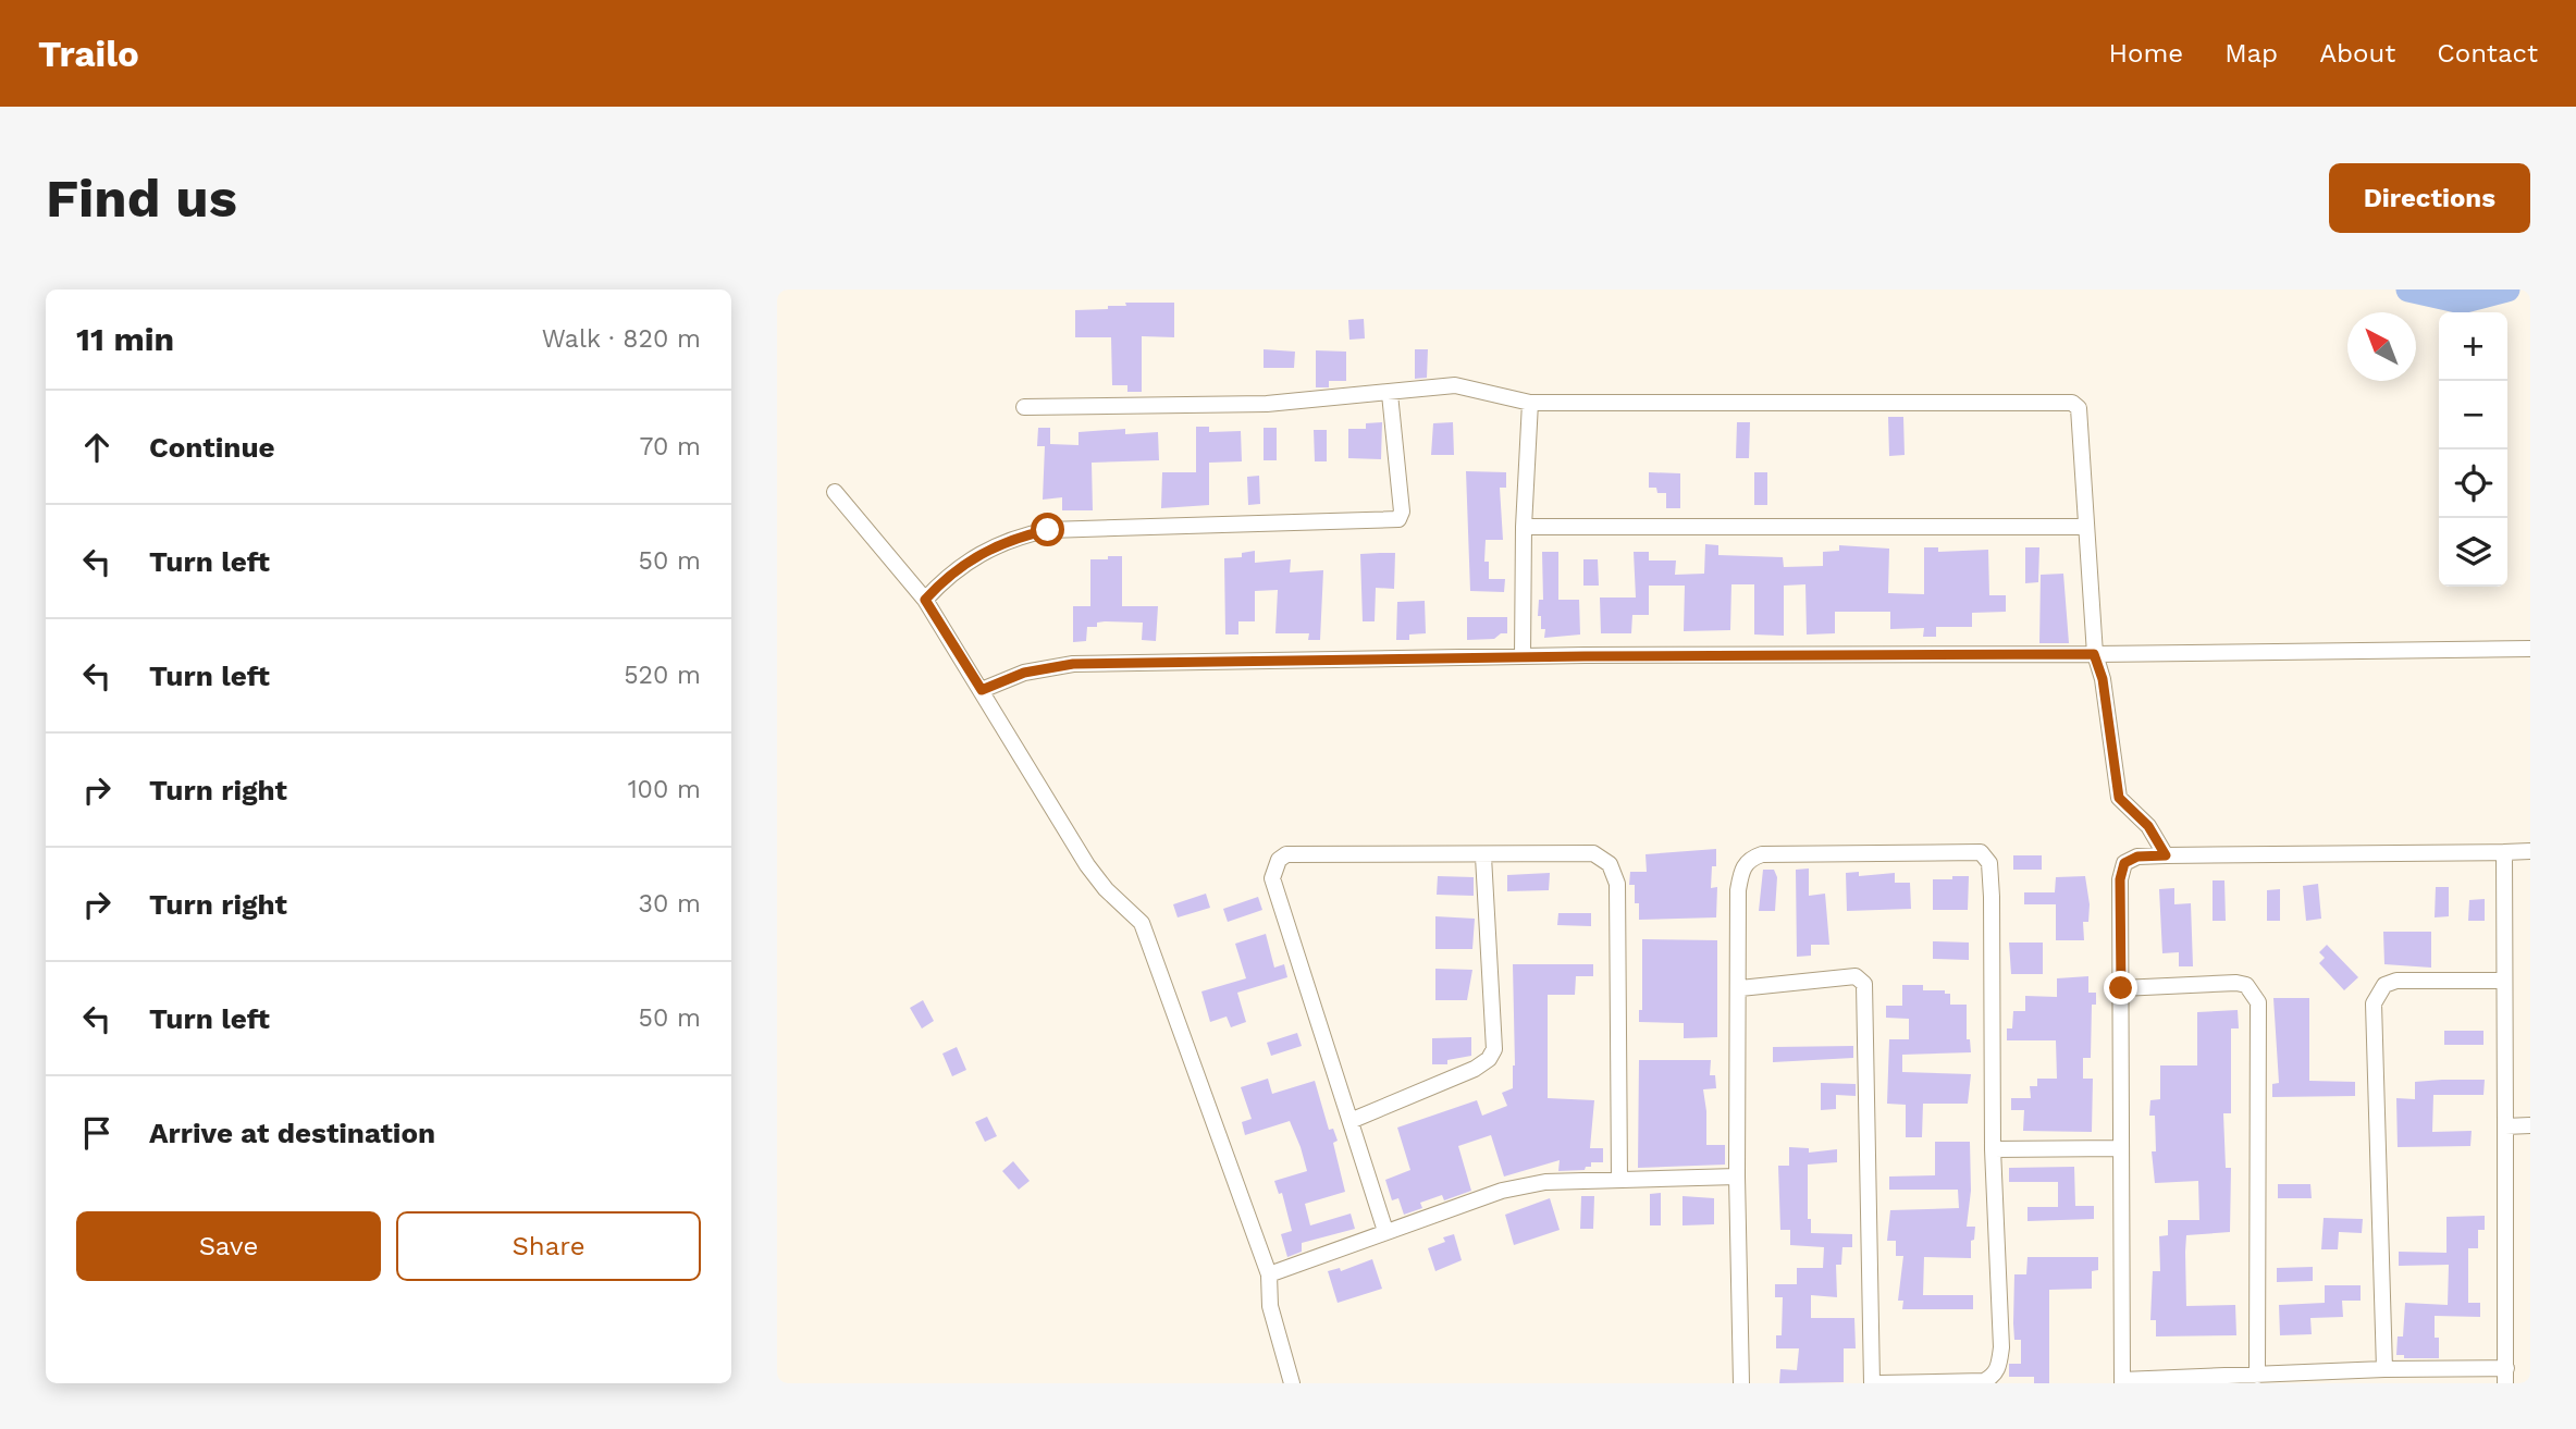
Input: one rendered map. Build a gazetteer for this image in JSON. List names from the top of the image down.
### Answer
{
  "north": "top left",
  "page": {
    "header": "Trailo",
    "nav": [
      "Home",
      "Map",
      "About",
      "Contact"
    ],
    "buttons": [
      "Directions",
      ["Save", "Share"]
    ],
    "title": "Find us",
    "heading": ["11 min", "Walk · 820 m"],
    "map_buttons": ["+", "−"],
    "list": [
      ["Continue", "70 m"],
      ["Turn left", "50 m"],
      ["Turn left", "520 m"],
      ["Turn right", "100 m"],
      ["Turn right", "30 m"],
      ["Turn left", "50 m"],
      "Arrive at destination"
    ]
  }
}
